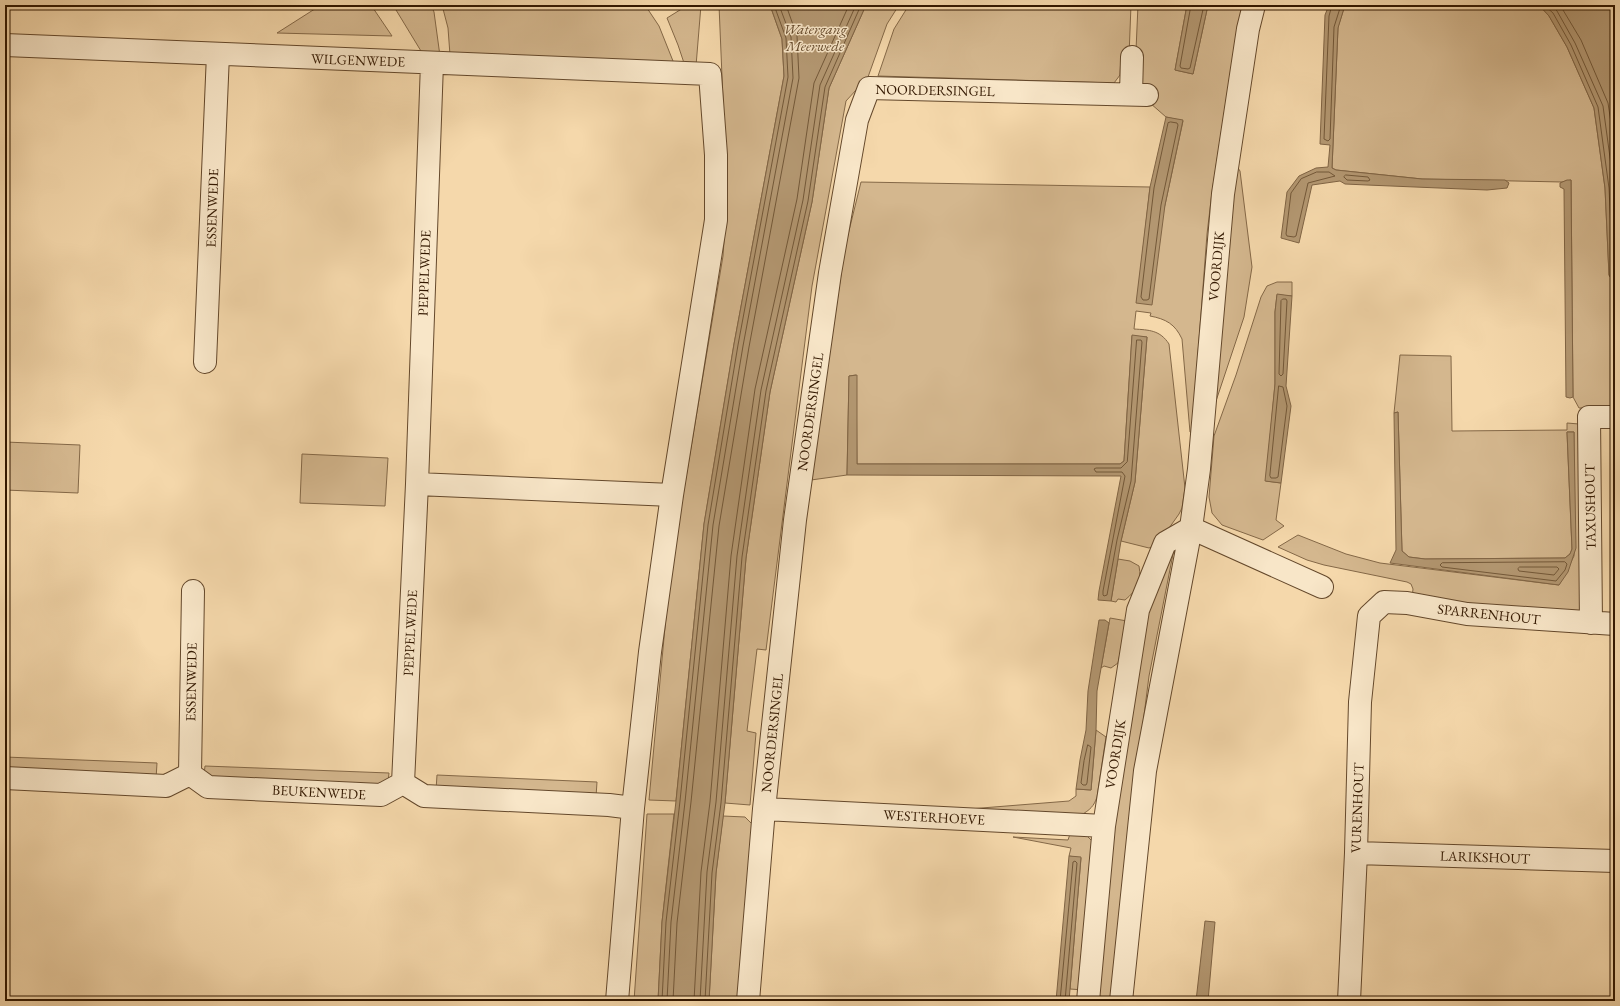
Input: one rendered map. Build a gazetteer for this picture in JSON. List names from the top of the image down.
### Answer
{
  "streets": {
    "street": [
      "WILGENWEDE",
      "NOORDERSINGEL",
      "ESSENWEDE",
      "VOORDIJK",
      "PEPPELWEDE",
      "TAXUSHOUT",
      "SPARRENHOUT",
      "BEUKENWEDE",
      "VURENHOUT",
      "WESTERHOEVE",
      "LARIKSHOUT"
    ]
  },
  "crossings": [
    ["WILGENWEDE", "ESSENWEDE"],
    ["WILGENWEDE", "PEPPELWEDE"],
    ["NOORDERSINGEL", "WESTERHOEVE"],
    ["ESSENWEDE", "BEUKENWEDE"],
    ["VOORDIJK", "WESTERHOEVE"],
    ["PEPPELWEDE", "BEUKENWEDE"],
    ["TAXUSHOUT", "SPARRENHOUT"],
    ["SPARRENHOUT", "VURENHOUT"],
    ["VURENHOUT", "LARIKSHOUT"]
  ],
  "water": ["Watergang Meerwede"]
}
